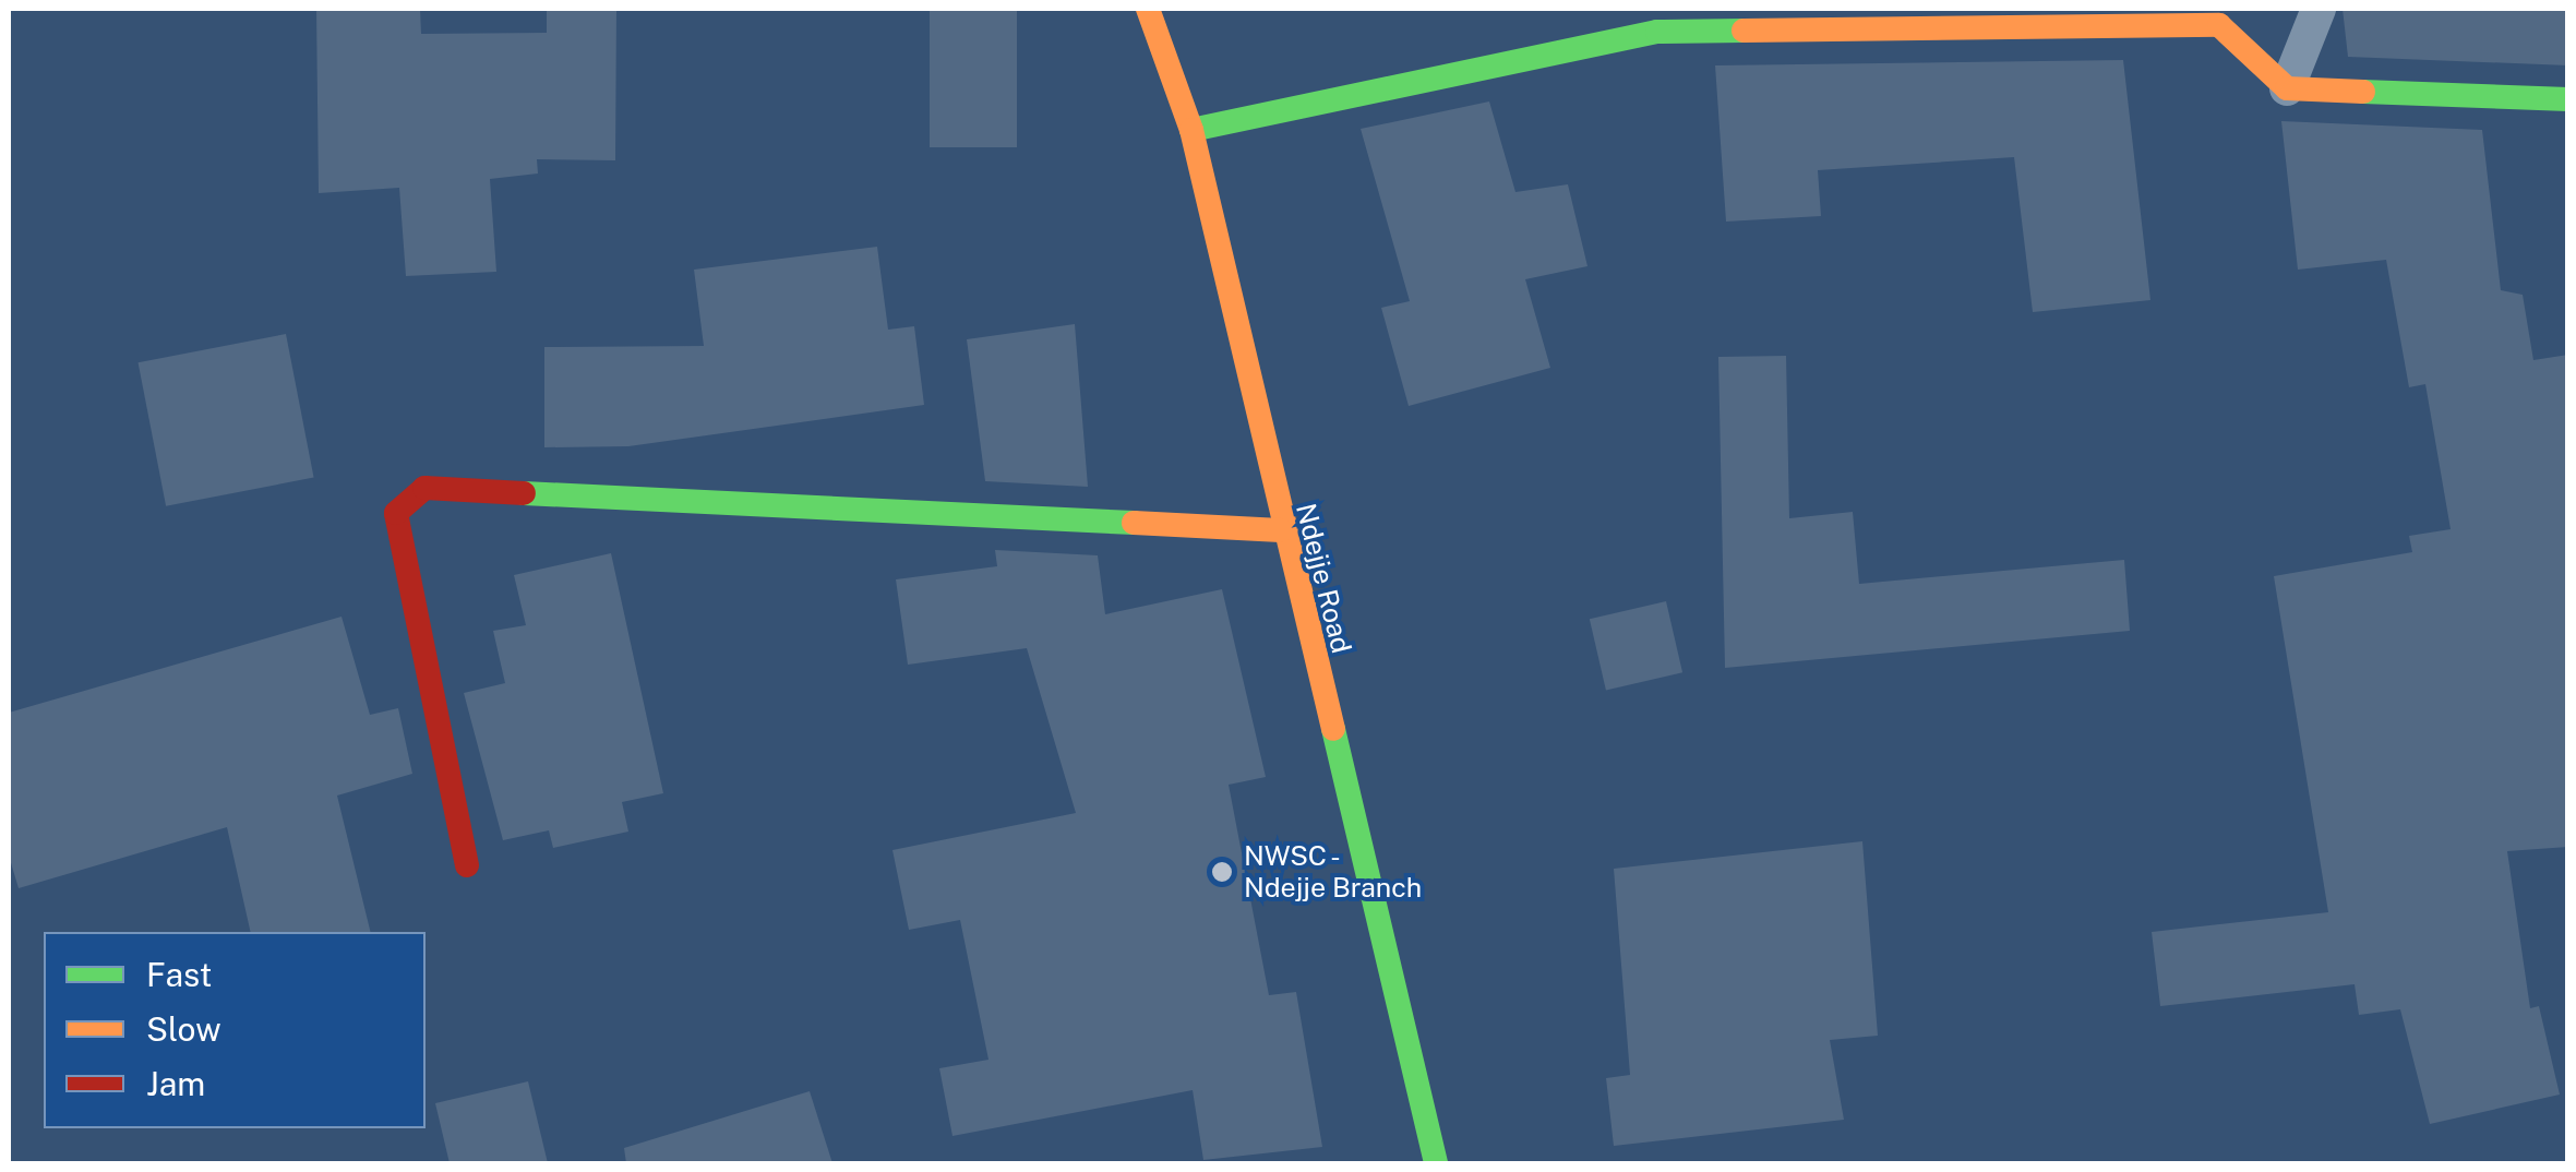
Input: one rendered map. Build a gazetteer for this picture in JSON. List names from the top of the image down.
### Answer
{
  "streets": {
    "street": ["Ndejje Road"]
  },
  "places": ["NWSC - Ndejje Branch"],
  "legend": ["Fast", "Slow", "Jam"]
}
